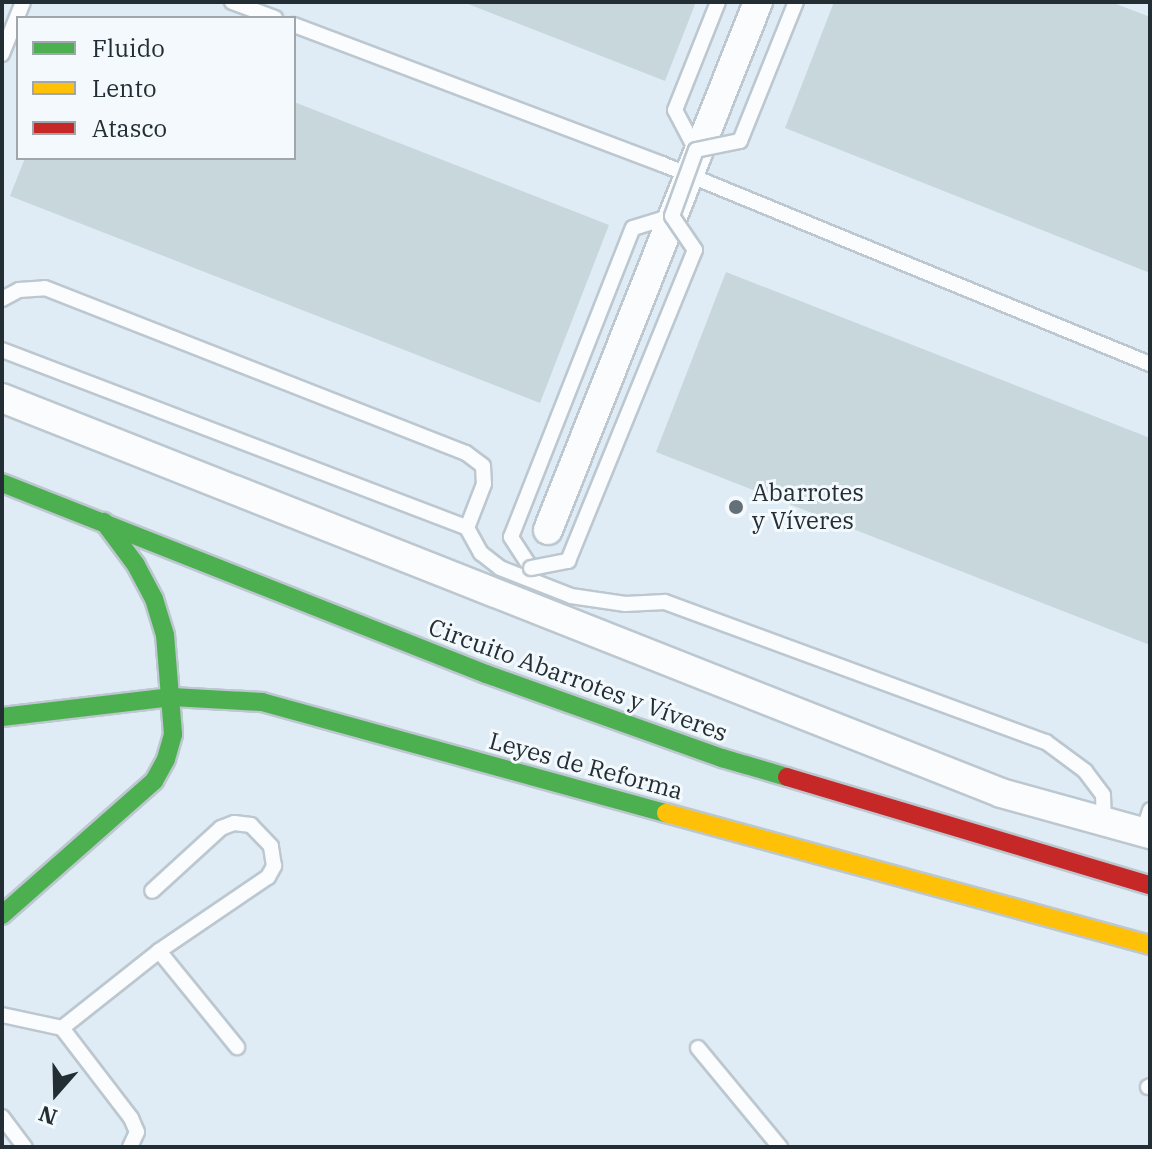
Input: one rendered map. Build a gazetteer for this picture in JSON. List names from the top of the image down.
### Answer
{
  "streets": {
    "main road": ["Circuito Abarrotes y Víveres", "Leyes de Reforma"]
  },
  "places": ["Abarrotes y Víveres"],
  "legend": ["Fluido", "Lento", "Atasco"],
  "north": "bottom"
}
